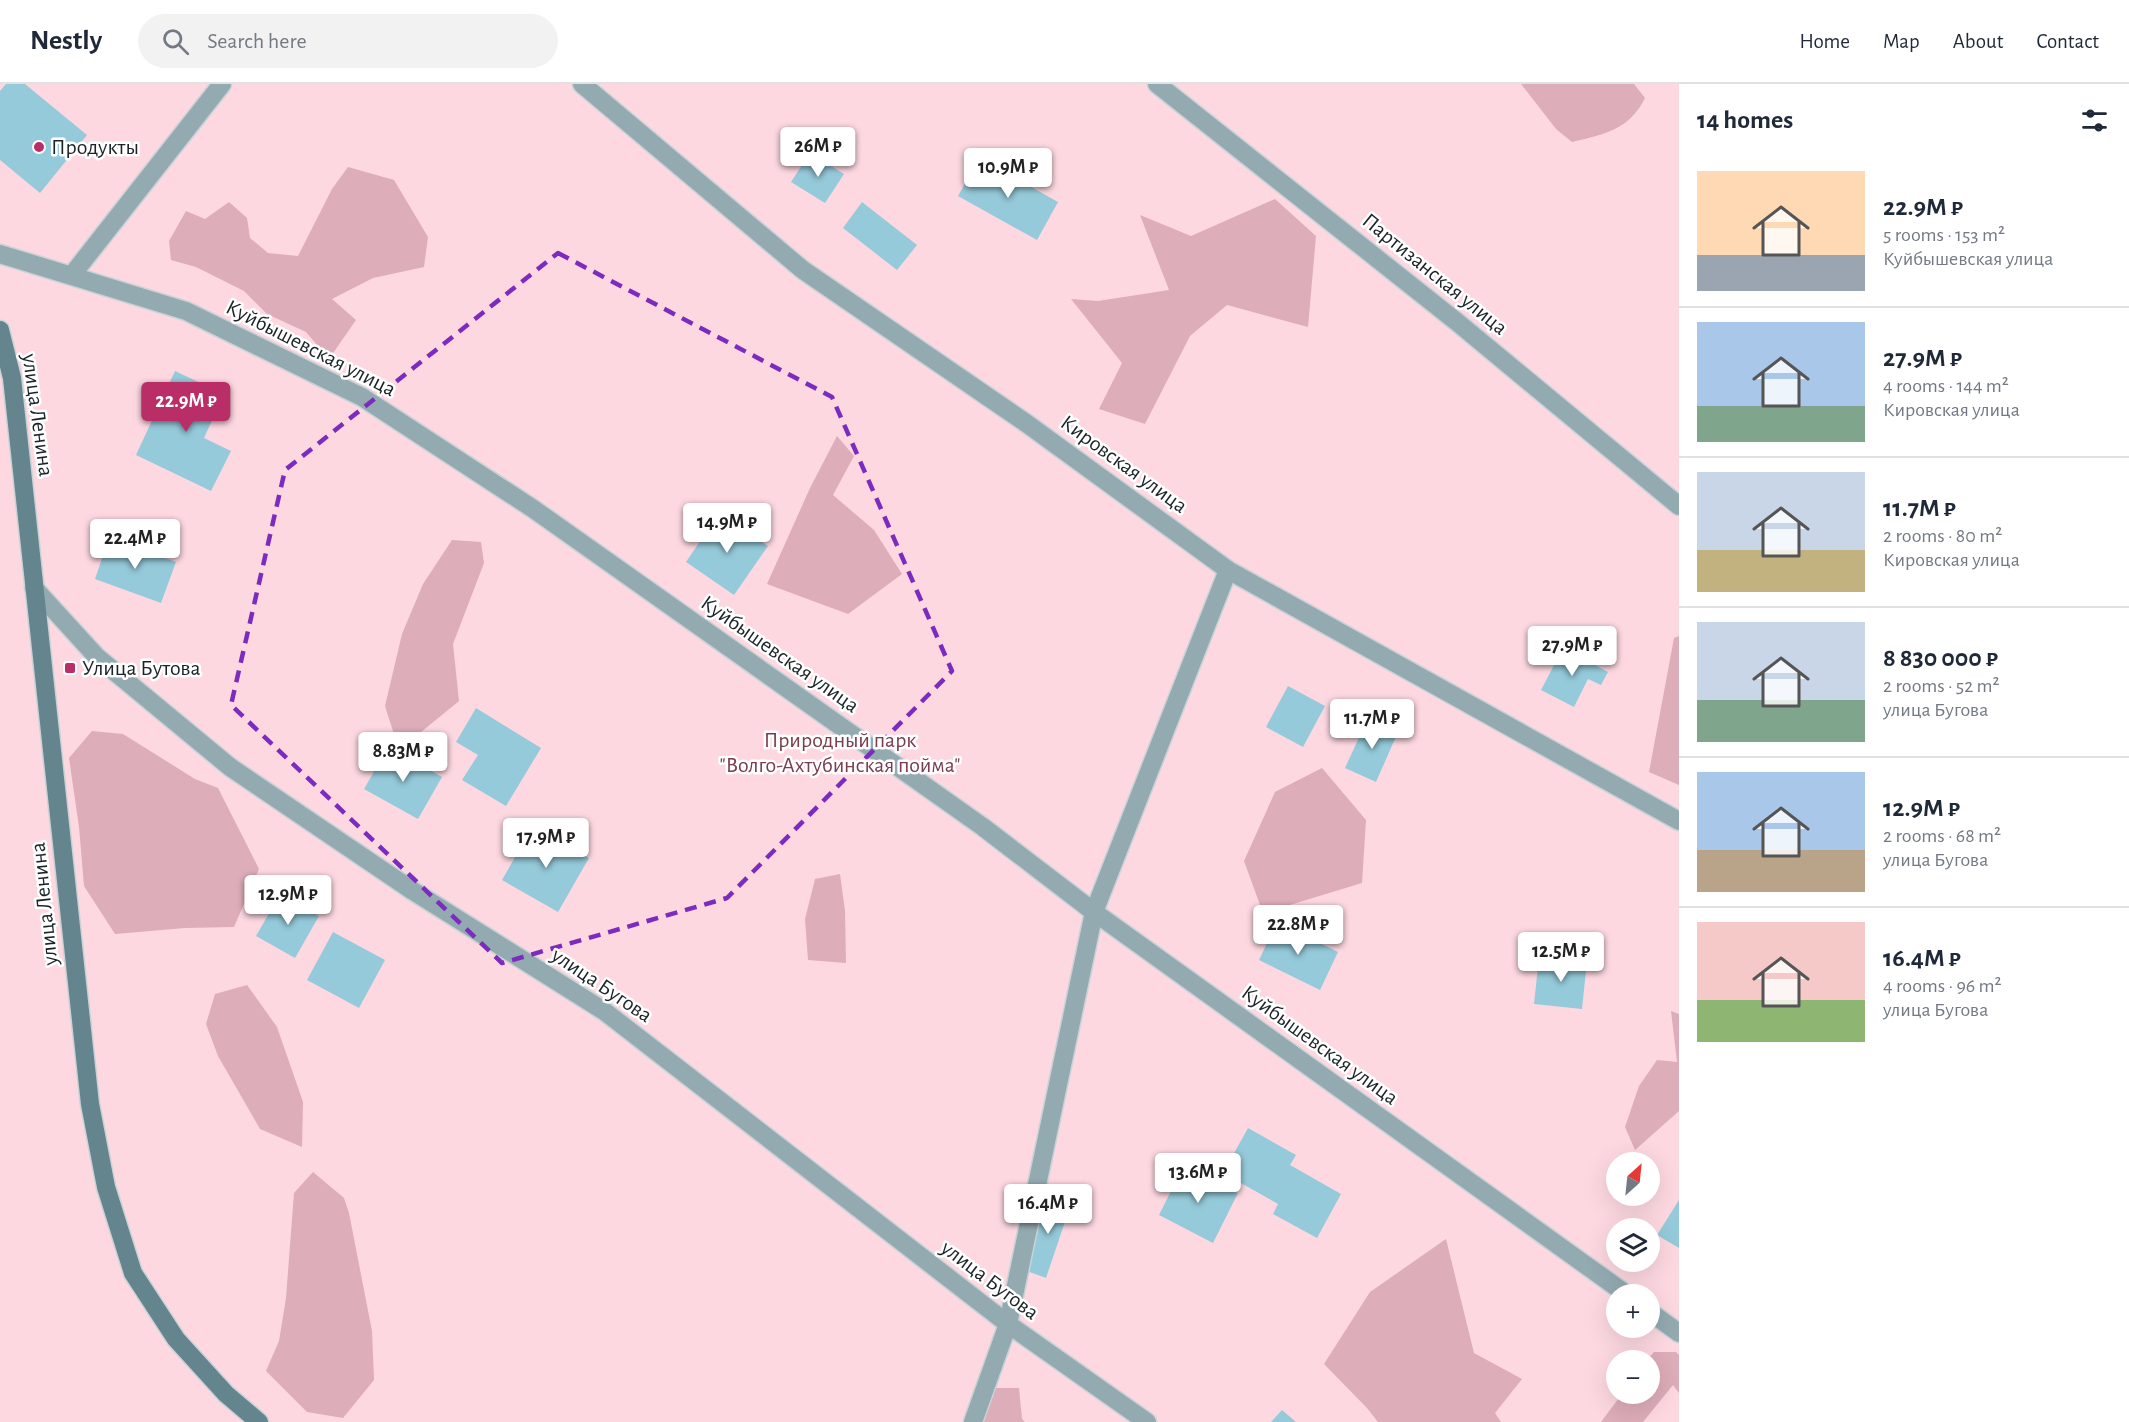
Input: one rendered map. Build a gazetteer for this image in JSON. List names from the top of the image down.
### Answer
{
  "streets": {
    "street": [
      "Партизанская улица",
      "Куйбышевская улица",
      "улица Ленина",
      "Кировская улица",
      "улица Бугова"
    ]
  },
  "crossings": [
    ["улица Ленина", "улица Бугова"]
  ],
  "parks": ["Природный парк \"Волго-Ахтубинская пойма\""],
  "places": {
    "other": ["Продукты"],
    "transit": ["Улица Бутова"]
  },
  "north": "top right",
  "page": {
    "header": "Nestly",
    "search": "Search here",
    "nav": [
      "Home",
      "Map",
      "About",
      "Contact"
    ],
    "heading": "14 homes",
    "price": [
      "26M ₽",
      "10.9M ₽",
      "22.9M ₽",
      "14.9M ₽",
      "22.4M ₽",
      "27.9M ₽",
      "11.7M ₽",
      "8.83M ₽",
      "17.9M ₽",
      "12.9M ₽",
      "22.8M ₽",
      "12.5M ₽",
      "13.6M ₽",
      "16.4M ₽"
    ],
    "list": [
      {
        "name": "22.9M ₽",
        "note": "5 rooms · 153 m² · Куйбышевская улица"
      },
      {
        "name": "27.9M ₽",
        "note": "4 rooms · 144 m² · Кировская улица"
      },
      {
        "name": "11.7M ₽",
        "note": "2 rooms · 80 m² · Кировская улица"
      },
      {
        "name": "8 830 000 ₽",
        "note": "2 rooms · 52 m² · улица Бугова"
      },
      {
        "name": "12.9M ₽",
        "note": "2 rooms · 68 m² · улица Бугова"
      },
      {
        "name": "16.4M ₽",
        "note": "4 rooms · 96 m² · улица Бугова"
      }
    ],
    "map_buttons": ["+", "−"]
  }
}
